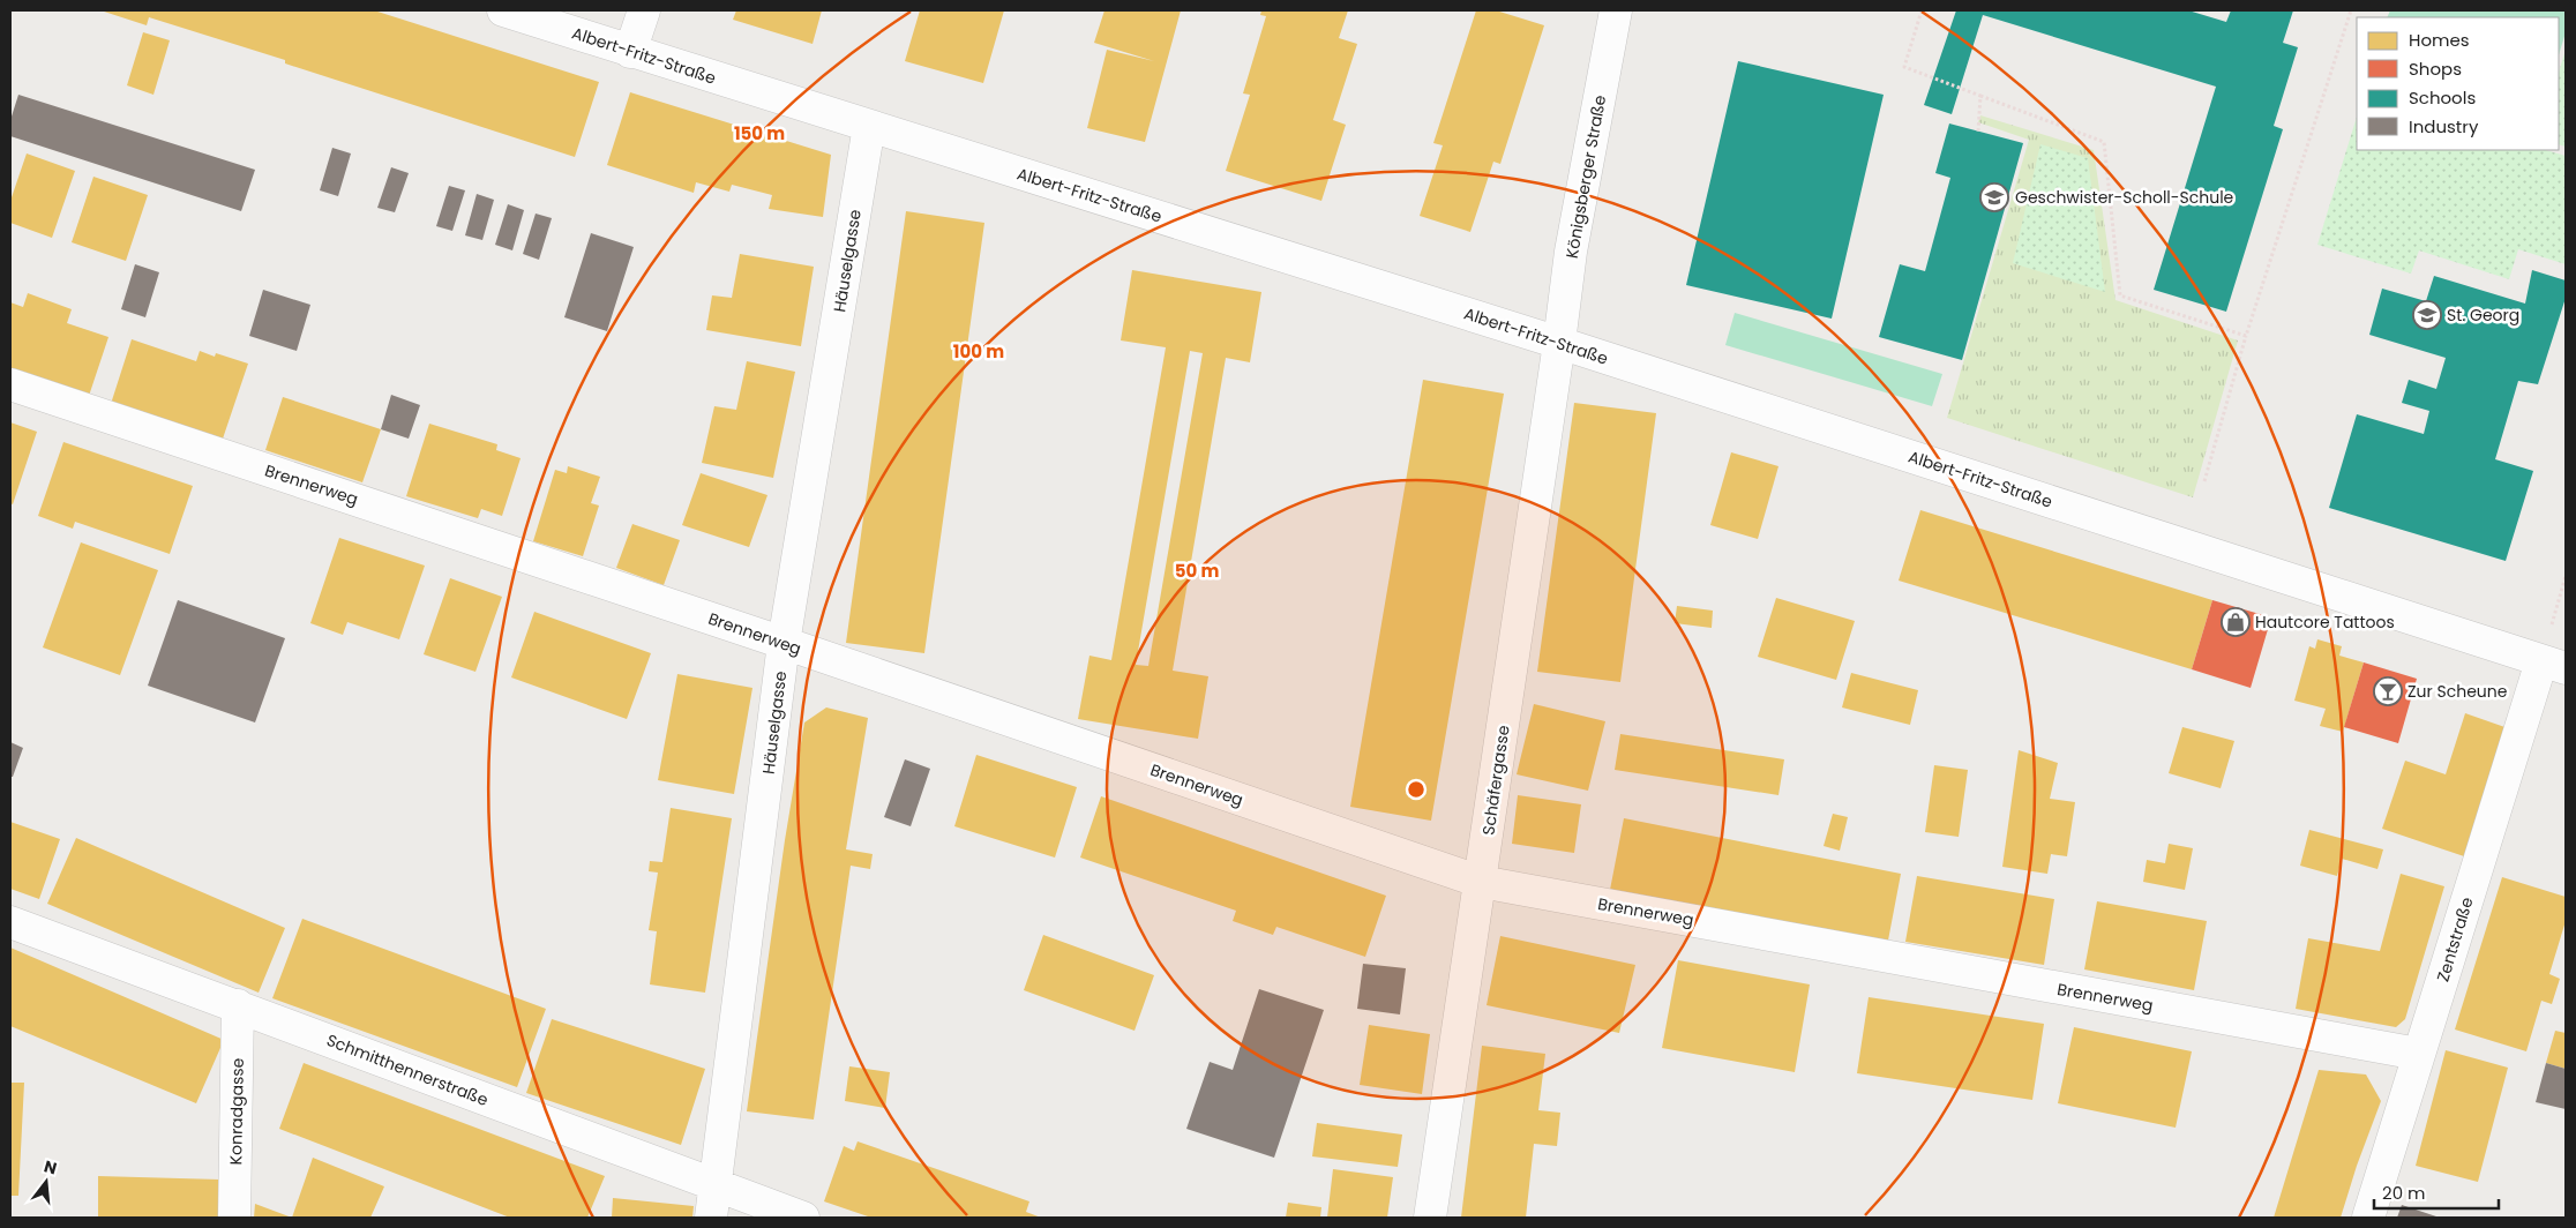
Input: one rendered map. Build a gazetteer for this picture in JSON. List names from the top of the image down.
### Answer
{
  "streets": {
    "street": [
      "Albert-Fritz-Straße",
      "Königsberger Straße",
      "Häuselgasse",
      "Brennerweg",
      "Schäfergasse",
      "Zentstraße",
      "Schmitthennerstraße",
      "Konradgasse"
    ]
  },
  "crossings": [
    ["Albert-Fritz-Straße", "Königsberger Straße"],
    ["Albert-Fritz-Straße", "Häuselgasse"],
    ["Albert-Fritz-Straße", "Schäfergasse"],
    ["Albert-Fritz-Straße", "Zentstraße"],
    ["Königsberger Straße", "Schäfergasse"],
    ["Häuselgasse", "Brennerweg"],
    ["Häuselgasse", "Schmitthennerstraße"],
    ["Brennerweg", "Schäfergasse"],
    ["Brennerweg", "Zentstraße"],
    ["Schmitthennerstraße", "Konradgasse"]
  ],
  "places": {
    "school or university": ["Geschwister-Scholl-Schule", "St. Georg"],
    "shop": ["Hautcore Tattoos"],
    "bar": ["Zur Scheune"]
  },
  "legend": [
    "Homes",
    "Shops",
    "Schools",
    "Industry"
  ],
  "scale_bar": "20 m",
  "north": "top",
  "rings": ["150 m", "100 m", "50 m"]
}
